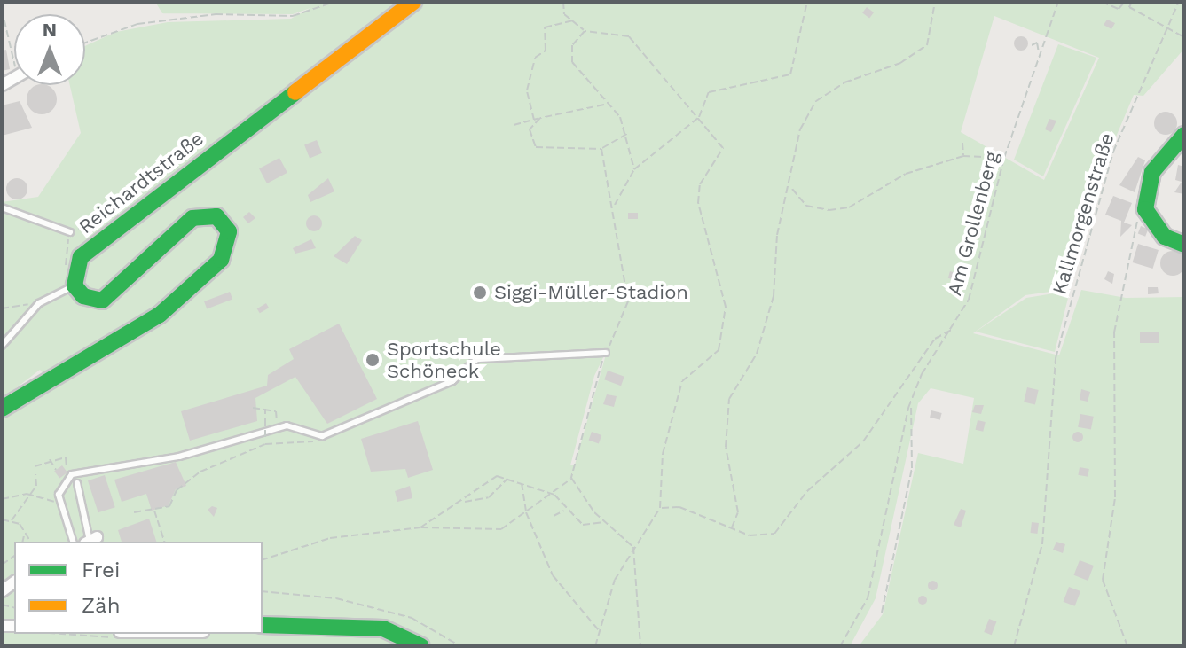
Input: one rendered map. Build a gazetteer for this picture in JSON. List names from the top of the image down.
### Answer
{
  "streets": {
    "street": ["Reichardtstraße"],
    "path": ["Kallmorgenstraße", "Am Grollenberg"]
  },
  "places": ["Siggi-Müller-Stadion", "Sportschule Schöneck"],
  "legend": ["Frei", "Zäh"],
  "north": "top"
}
